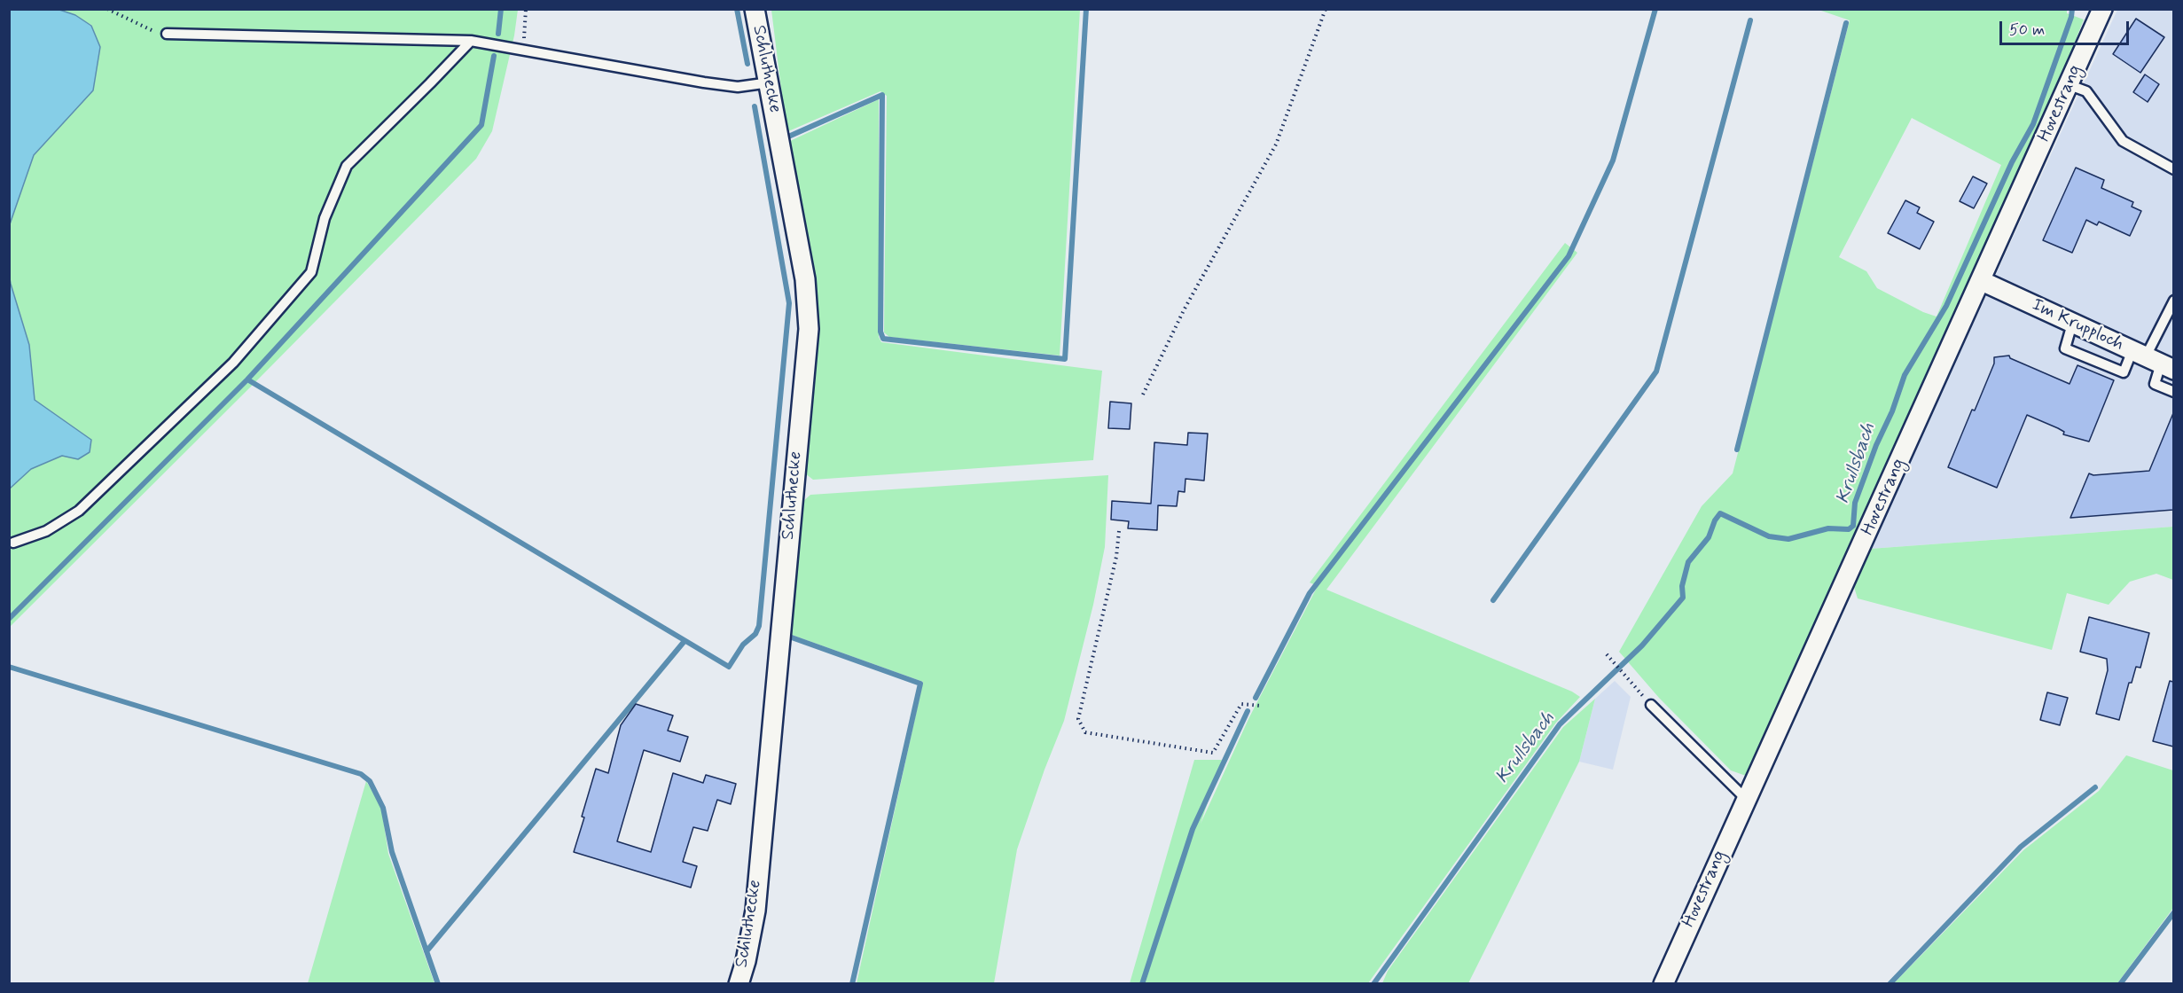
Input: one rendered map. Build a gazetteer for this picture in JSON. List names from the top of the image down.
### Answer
{
  "streets": {
    "street": ["Schluthecke", "Hovestrang", "Im Krupploch"]
  },
  "crossings": [
    ["Hovestrang", "Im Krupploch"]
  ],
  "water": ["Krullsbach"],
  "scale_bar": "50 m"
}
